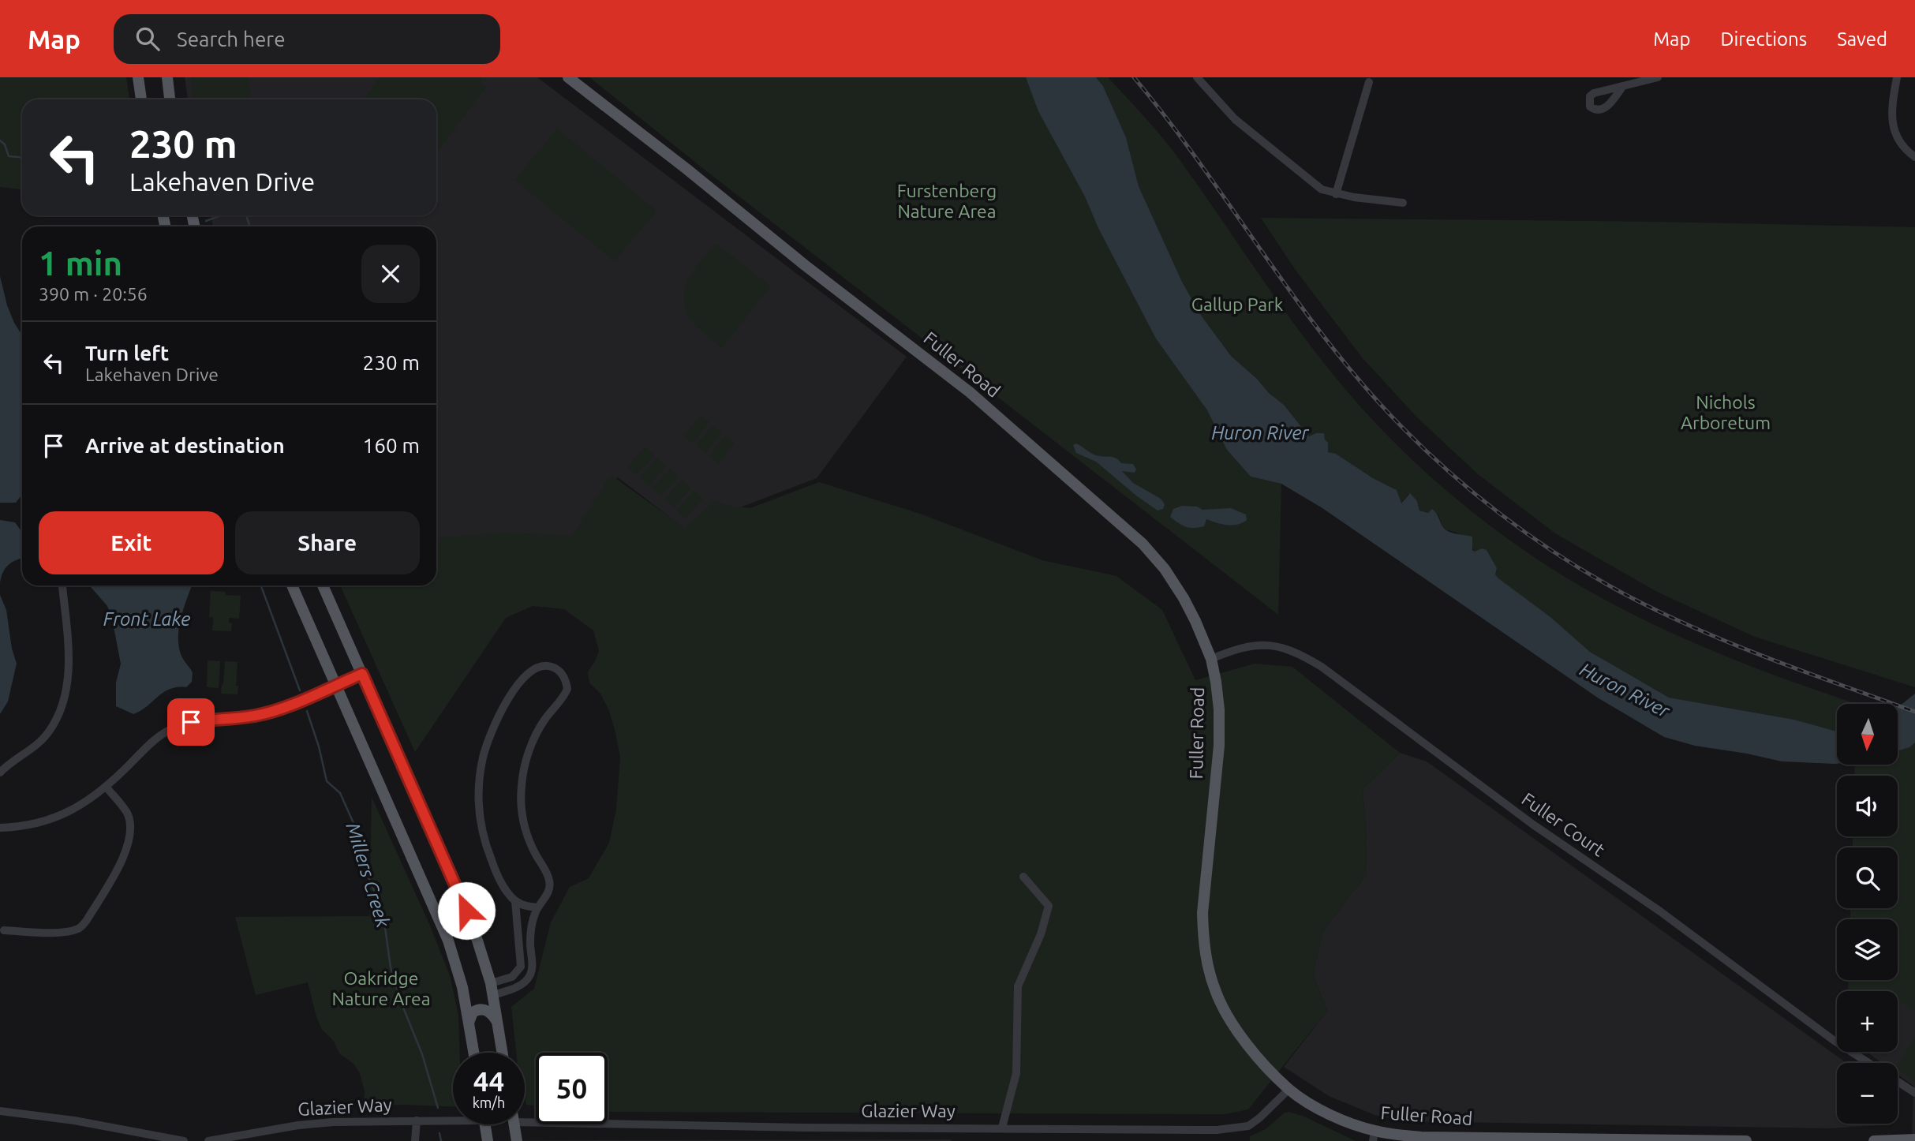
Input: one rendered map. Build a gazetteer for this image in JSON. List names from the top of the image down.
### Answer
{
  "streets": {
    "main road": ["Fuller Road"],
    "street": ["Fuller Court", "Glazier Way"]
  },
  "crossings": [
    ["Fuller Road", "Fuller Court"],
    ["Fuller Road", "Glazier Way"]
  ],
  "water": ["Huron River", "Front Lake", "Millers Creek"],
  "parks": [
    "Furstenberg Nature Area",
    "Gallup Park",
    "Nichols Arboretum",
    "Oakridge Nature Area"
  ],
  "north": "bottom",
  "page": {
    "header": "Map",
    "search": "Search here",
    "nav": ["Map", "Directions", "Saved"],
    "turn": ["230 m", "Lakehaven Drive"],
    "heading": ["1 min", "390 m · 20:56"],
    "list": [
      {
        "name": "Turn left",
        "note": "Lakehaven Drive",
        "value": "230 m"
      },
      {
        "name": "Arrive at destination",
        "value": "160 m"
      }
    ],
    "buttons": ["Exit", "Share"],
    "map_buttons": ["+", "−"],
    "speed": "44 km/h",
    "limit": "50"
  }
}
